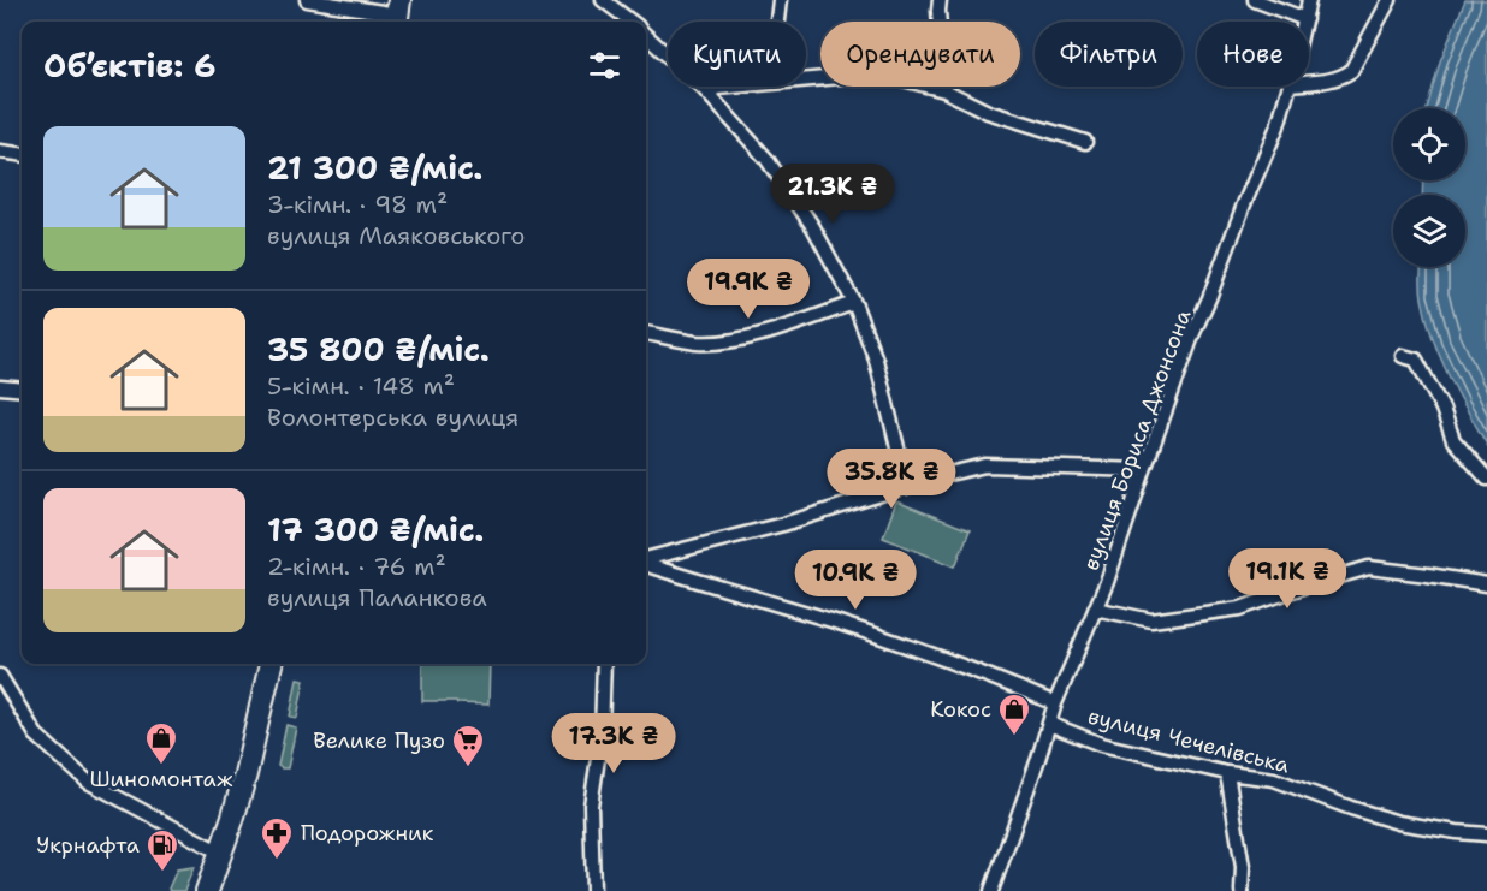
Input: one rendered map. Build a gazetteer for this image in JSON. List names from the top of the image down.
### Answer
{
  "streets": {
    "street": ["вулиця Бориса Джонсона", "вулиця Чечелівська"]
  },
  "crossings": [
    ["вулиця Бориса Джонсона", "вулиця Чечелівська"]
  ],
  "places": {
    "shop": ["Кокос", "Шиномонтаж"],
    "supermarket": ["Велике Пузо"],
    "pharmacy": ["Подорожник"],
    "fuel station": ["Укрнафта"]
  },
  "page": {
    "chip": [
      "Купити",
      "Орендувати",
      "Фільтри",
      "Нове"
    ],
    "heading": "Об’єктів: 6",
    "list": [
      {
        "name": "21 300 ₴/міс.",
        "note": "3-кімн. · 98 m² · вулиця Маяковського"
      },
      {
        "name": "35 800 ₴/міс.",
        "note": "5-кімн. · 148 m² · Волонтерська вулиця"
      },
      {
        "name": "17 300 ₴/міс.",
        "note": "2-кімн. · 76 m² · вулиця Паланкова"
      }
    ],
    "price": [
      "21.3K ₴",
      "19.9K ₴",
      "35.8K ₴",
      "19.1K ₴",
      "10.9K ₴",
      "17.3K ₴"
    ]
  }
}
